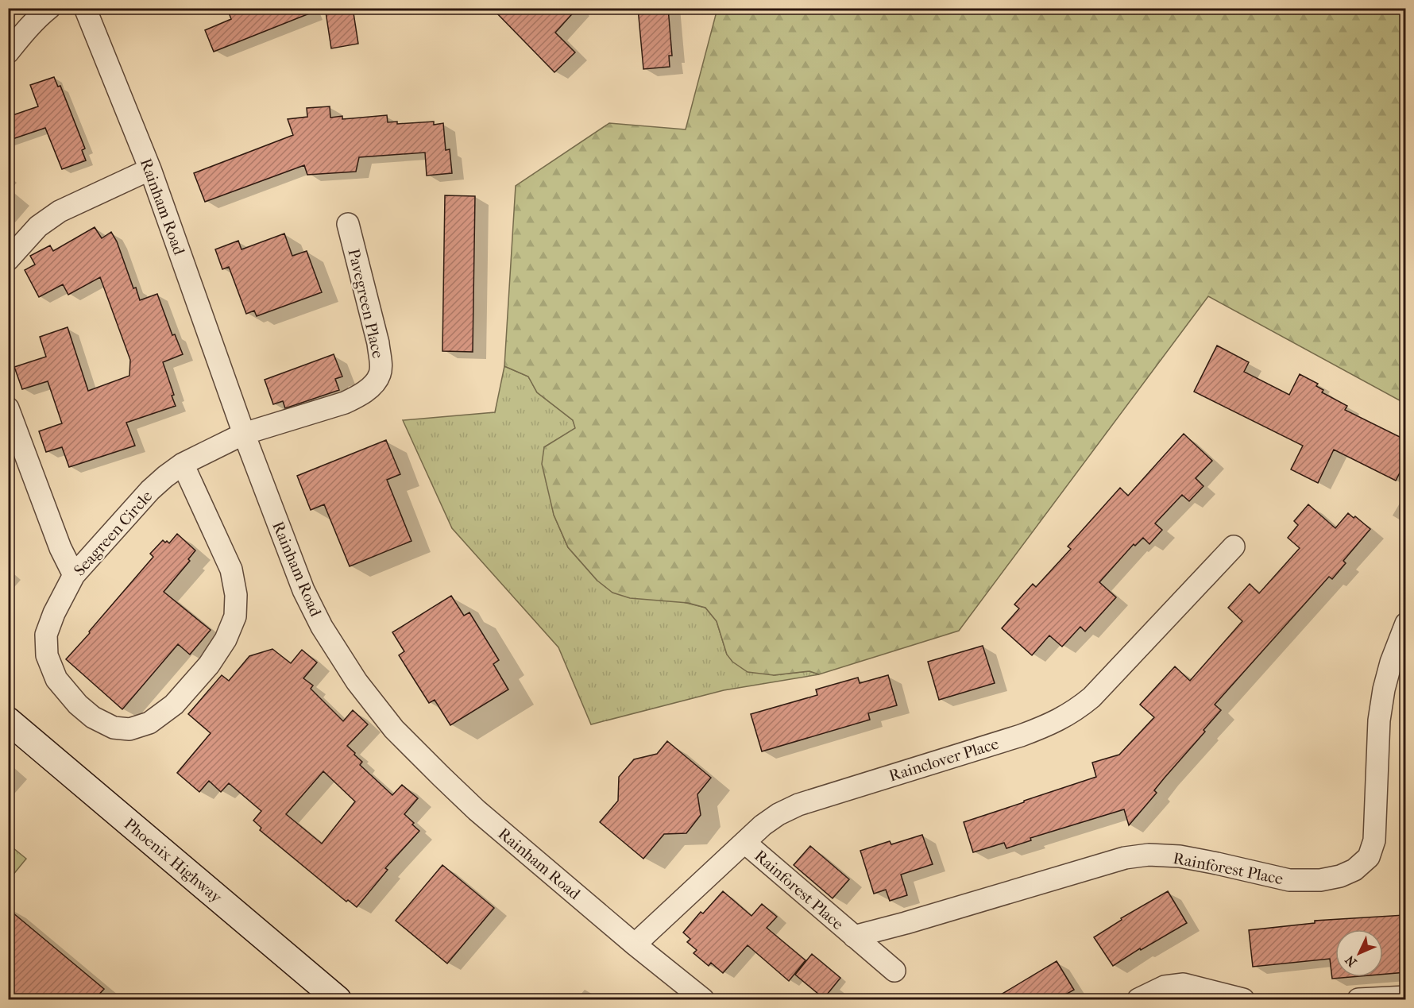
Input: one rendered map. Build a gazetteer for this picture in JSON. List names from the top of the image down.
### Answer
{
  "streets": {
    "main road": ["Phoenix Highway"],
    "street": [
      "Rainham Road",
      "Pavegreen Place",
      "Seagreen Circle",
      "Rainclover Place",
      "Rainforest Place"
    ]
  },
  "crossings": [
    ["Rainham Road", "Pavegreen Place"],
    ["Rainham Road", "Seagreen Circle"],
    ["Rainham Road", "Rainclover Place"],
    ["Pavegreen Place", "Seagreen Circle"],
    ["Rainclover Place", "Rainforest Place"]
  ],
  "north": "bottom left"
}
